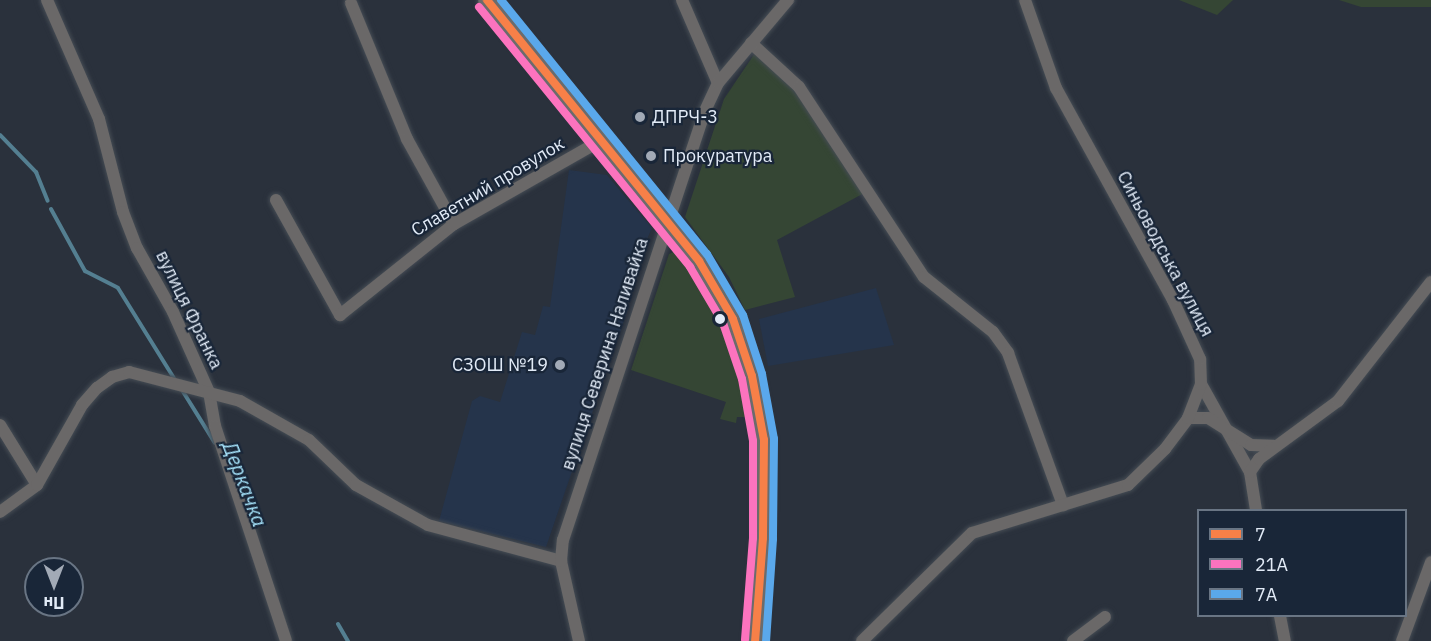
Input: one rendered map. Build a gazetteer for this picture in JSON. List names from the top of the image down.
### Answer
{
  "streets": {
    "street": [
      "Славетний провулок",
      "Синьоводська вулиця",
      "вулиця Франка",
      "вулиця Северина Наливайка"
    ]
  },
  "water": ["Деркачка"],
  "places": ["ДПРЧ-3", "Прокуратура", "СЗОШ №19"],
  "lines": ["transit line 7", "transit line 7А", "transit line 21А"],
  "legend": ["7", "21А", "7А"],
  "north": "bottom"
}
